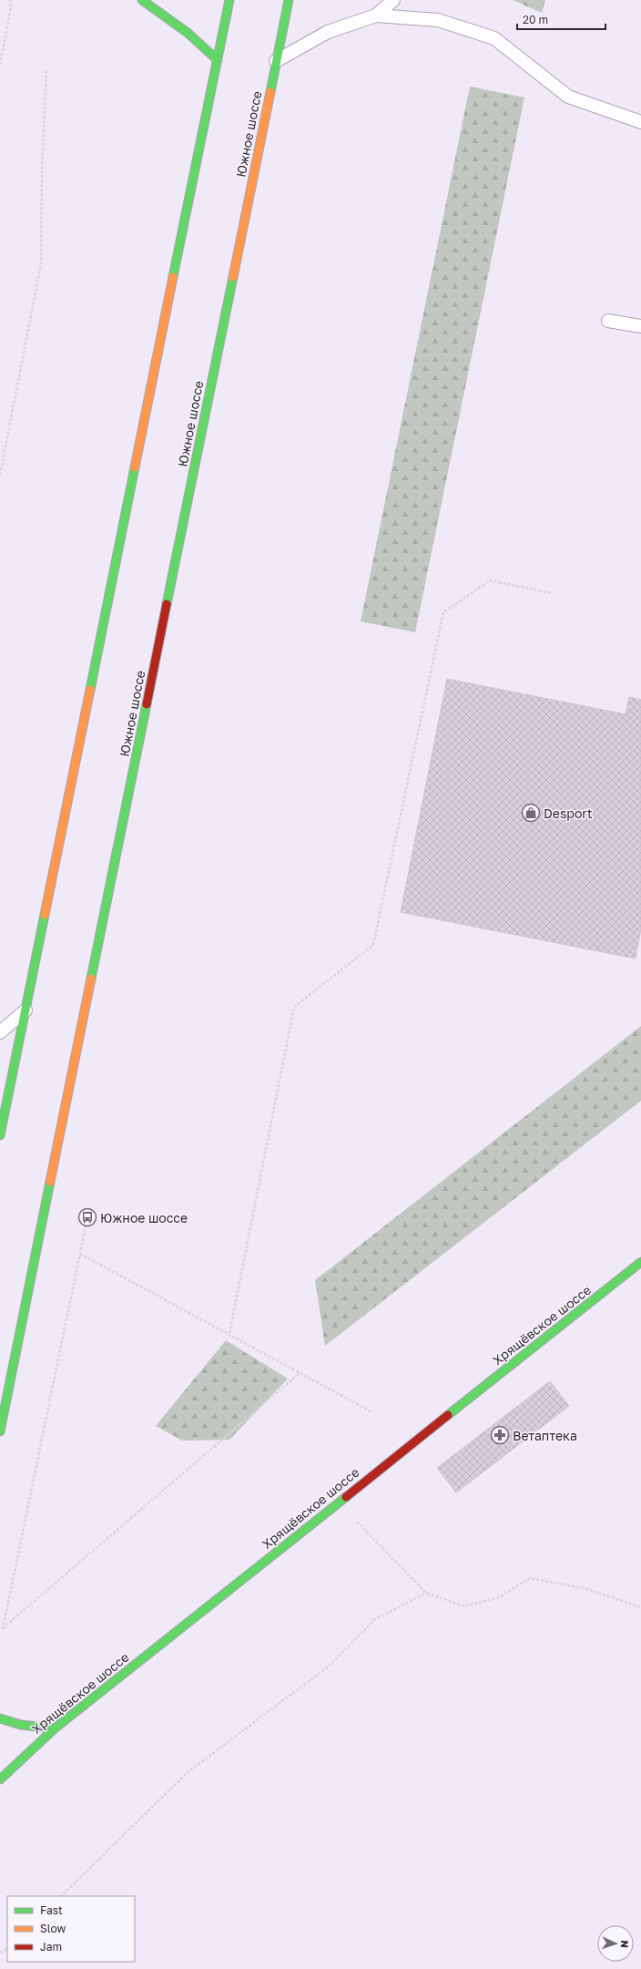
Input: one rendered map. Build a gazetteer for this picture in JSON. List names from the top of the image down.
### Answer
{
  "streets": {
    "main road": ["Южное шоссе", "Хрящёвское шоссе"]
  },
  "places": {
    "shop": ["Desport"],
    "bus stop": ["Южное шоссе"],
    "pharmacy": ["Ветаптека"]
  },
  "legend": ["Fast", "Slow", "Jam"],
  "scale_bar": "20 m",
  "north": "right"
}
